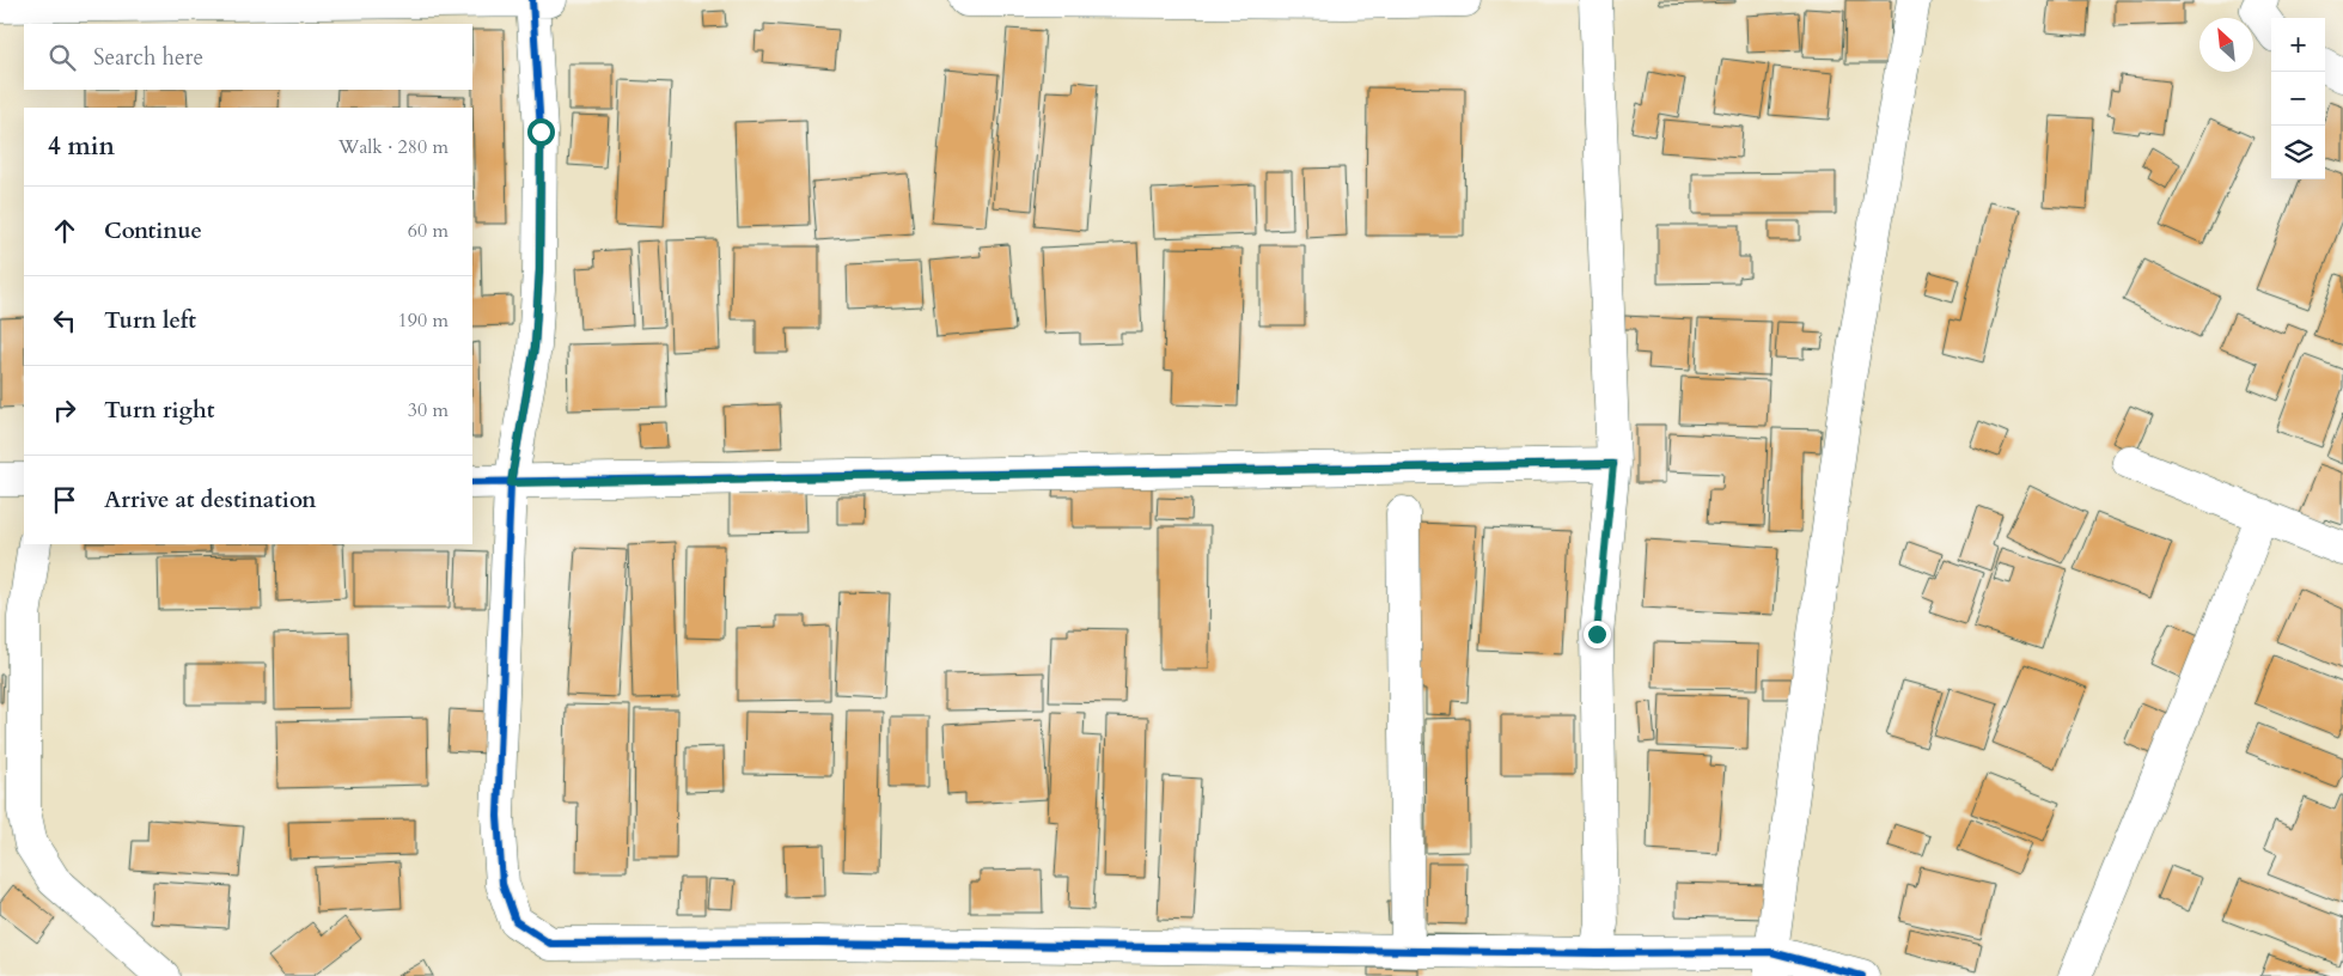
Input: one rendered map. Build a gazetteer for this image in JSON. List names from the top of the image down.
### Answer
{
  "north": "top left",
  "page": {
    "map_buttons": ["+", "−"],
    "search": "Search here",
    "heading": ["4 min", "Walk · 280 m"],
    "list": [
      ["Continue", "60 m"],
      ["Turn left", "190 m"],
      ["Turn right", "30 m"],
      "Arrive at destination"
    ]
  }
}
